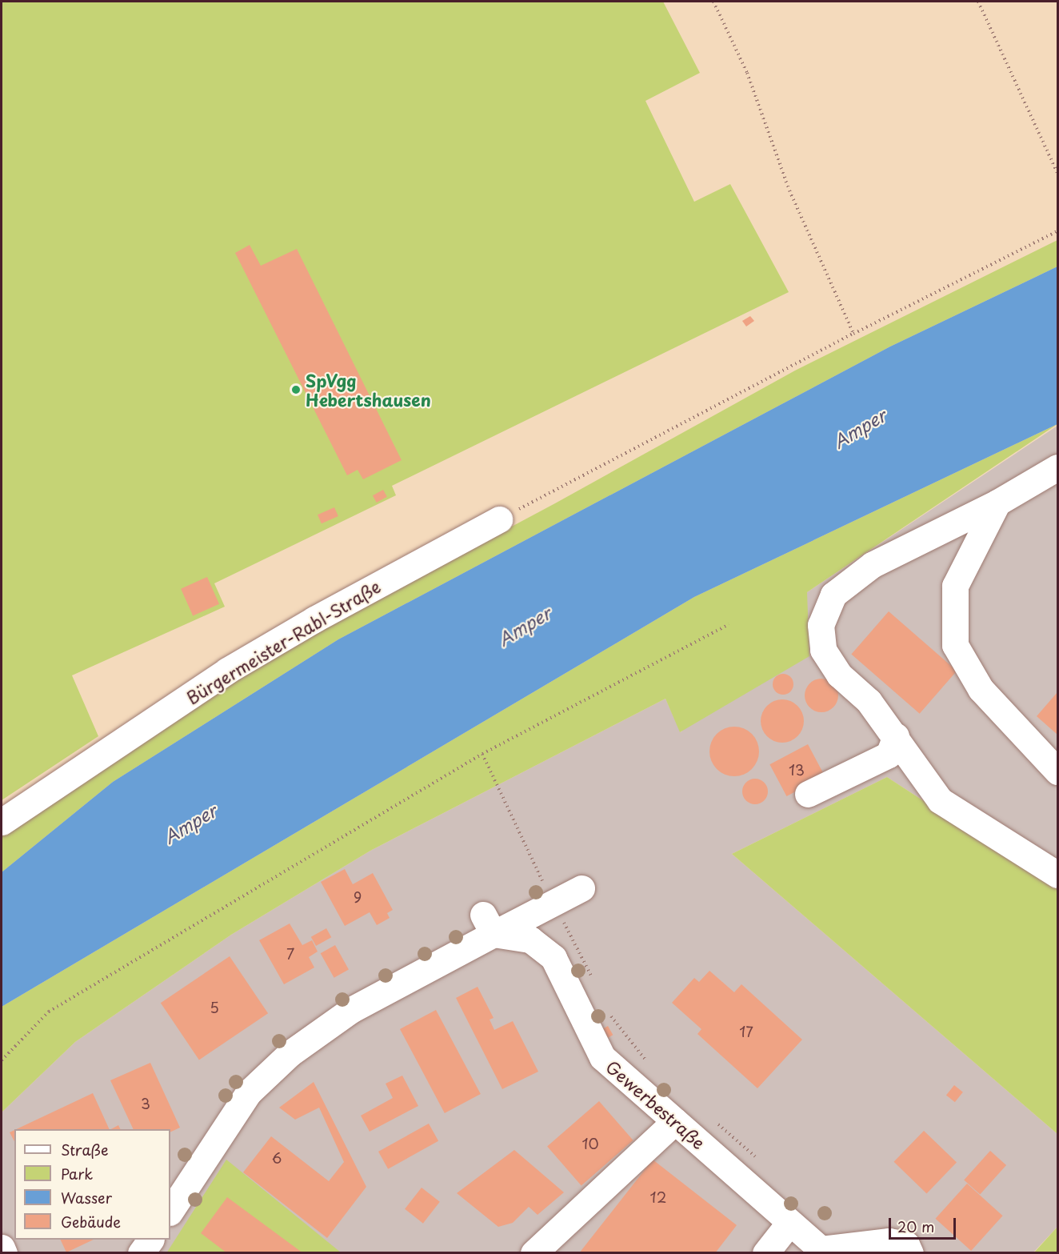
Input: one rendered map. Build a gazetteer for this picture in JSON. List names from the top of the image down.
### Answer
{
  "streets": {
    "street": ["Bürgermeister-Rabl-Straße", "Gewerbestraße"]
  },
  "water": ["Amper"],
  "places": ["SpVgg Hebertshausen"],
  "house_numbers": [
    "13",
    "9",
    "7",
    "5",
    "17",
    "3",
    "10",
    "6",
    "12"
  ],
  "legend": [
    "Straße",
    "Park",
    "Wasser",
    "Gebäude"
  ],
  "scale_bar": "20 m"
}
